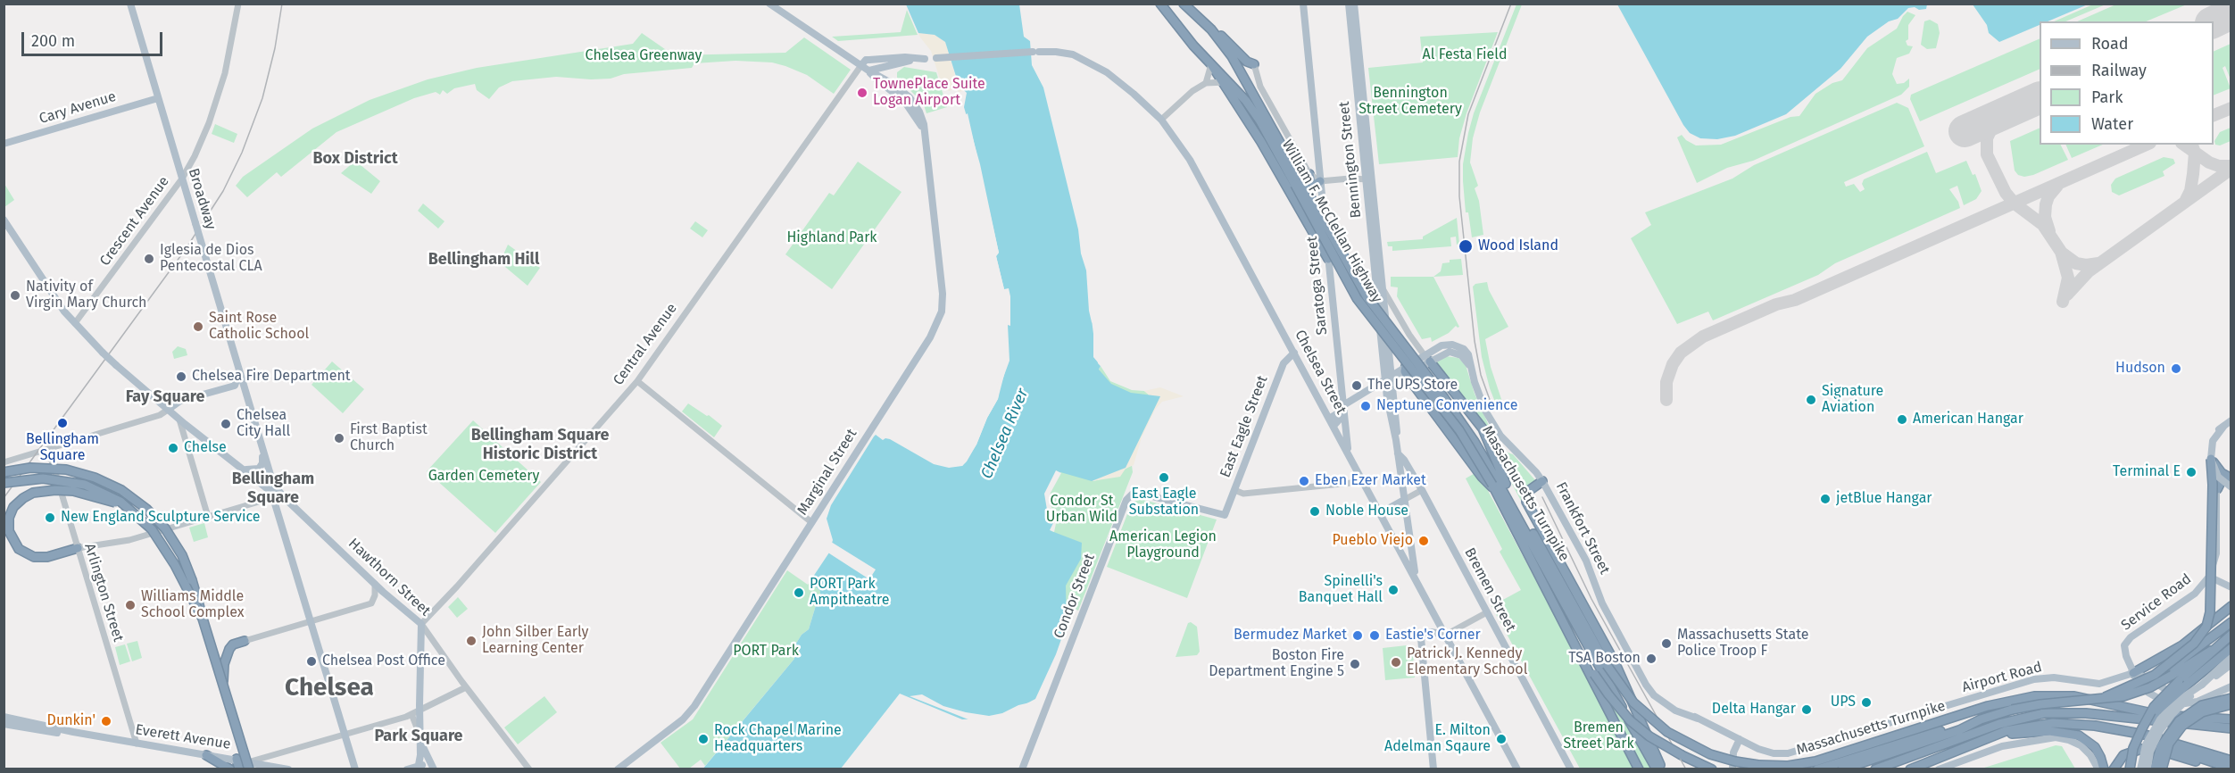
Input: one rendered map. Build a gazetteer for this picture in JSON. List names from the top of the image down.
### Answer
{
  "streets": {
    "highway": ["William F. McClellan Highway", "Massachusetts Turnpike"],
    "main road": [
      "Cary Avenue",
      "Bennington Street",
      "Broadway",
      "Saratoga Street",
      "Chelsea Street",
      "East Eagle Street",
      "Marginal Street",
      "Frankfort Street",
      "Hawthorn Street",
      "Bremen Street",
      "Condor Street",
      "Service Road",
      "Airport Road",
      "Everett Avenue"
    ],
    "street": ["Crescent Avenue", "Central Avenue", "Arlington Street"]
  },
  "crossings": [
    ["Cary Avenue", "Broadway"],
    ["Bennington Street", "Chelsea Street"],
    ["Bennington Street", "Bremen Street"],
    ["Broadway", "Crescent Avenue"],
    ["Broadway", "Hawthorn Street"],
    ["Crescent Avenue", "Hawthorn Street"],
    ["William F. McClellan Highway", "Massachusetts Turnpike"],
    ["Saratoga Street", "Chelsea Street"],
    ["Central Avenue", "Chelsea Street"],
    ["Central Avenue", "Hawthorn Street"],
    ["Chelsea Street", "East Eagle Street"],
    ["Chelsea Street", "Marginal Street"],
    ["East Eagle Street", "Condor Street"],
    ["Frankfort Street", "Airport Road"],
    ["Arlington Street", "Everett Avenue"],
    ["Service Road", "Airport Road"]
  ],
  "districts": [
    "Box District",
    "Bellingham Hill",
    "Fay Square",
    "Bellingham Square Historic District",
    "Bellingham Square",
    "Chelsea",
    "Park Square"
  ],
  "water": ["Chelsea River"],
  "parks": [
    "Al Festa Field",
    "Chelsea Greenway",
    "Bennington Street Cemetery",
    "Highland Park",
    "Garden Cemetery",
    "Condor St Urban Wild",
    "American Legion Playground",
    "PORT Park",
    "Bremen Street Park"
  ],
  "places": [
    "TownePlace Suite Logan Airport",
    "Wood Island",
    "Iglesia de Dios Pentecostal CLA",
    "Nativity of Virgin Mary Church",
    "Saint Rose Catholic School",
    "Hudson",
    "Chelsea Fire Department",
    "The UPS Store",
    "Signature Aviation",
    "Neptune Convenience",
    "American Hangar",
    "Bellingham Square",
    "Chelsea City Hall",
    "First Baptist Church",
    "Chelse",
    "Terminal E",
    "East Eagle Substation",
    "Eben Ezer Market",
    "jetBlue Hangar",
    "Noble House",
    "New England Sculpture Service",
    "Pueblo Viejo",
    "Spinelli's Banquet Hall",
    "PORT Park Ampitheatre",
    "Williams Middle School Complex",
    "Bermudez Market",
    "Eastie's Corner",
    "John Silber Early Learning Center",
    "Massachusetts State Police Troop F",
    "TSA Boston",
    "Chelsea Post Office",
    "Patrick J. Kennedy Elementary School",
    "Boston Fire Department Engine 5",
    "UPS",
    "Delta Hangar",
    "Dunkin'",
    "Rock Chapel Marine Headquarters",
    "E. Milton Adelman Sqaure"
  ],
  "legend": [
    "Road",
    "Railway",
    "Park",
    "Water"
  ],
  "scale_bar": "200 m"
}
